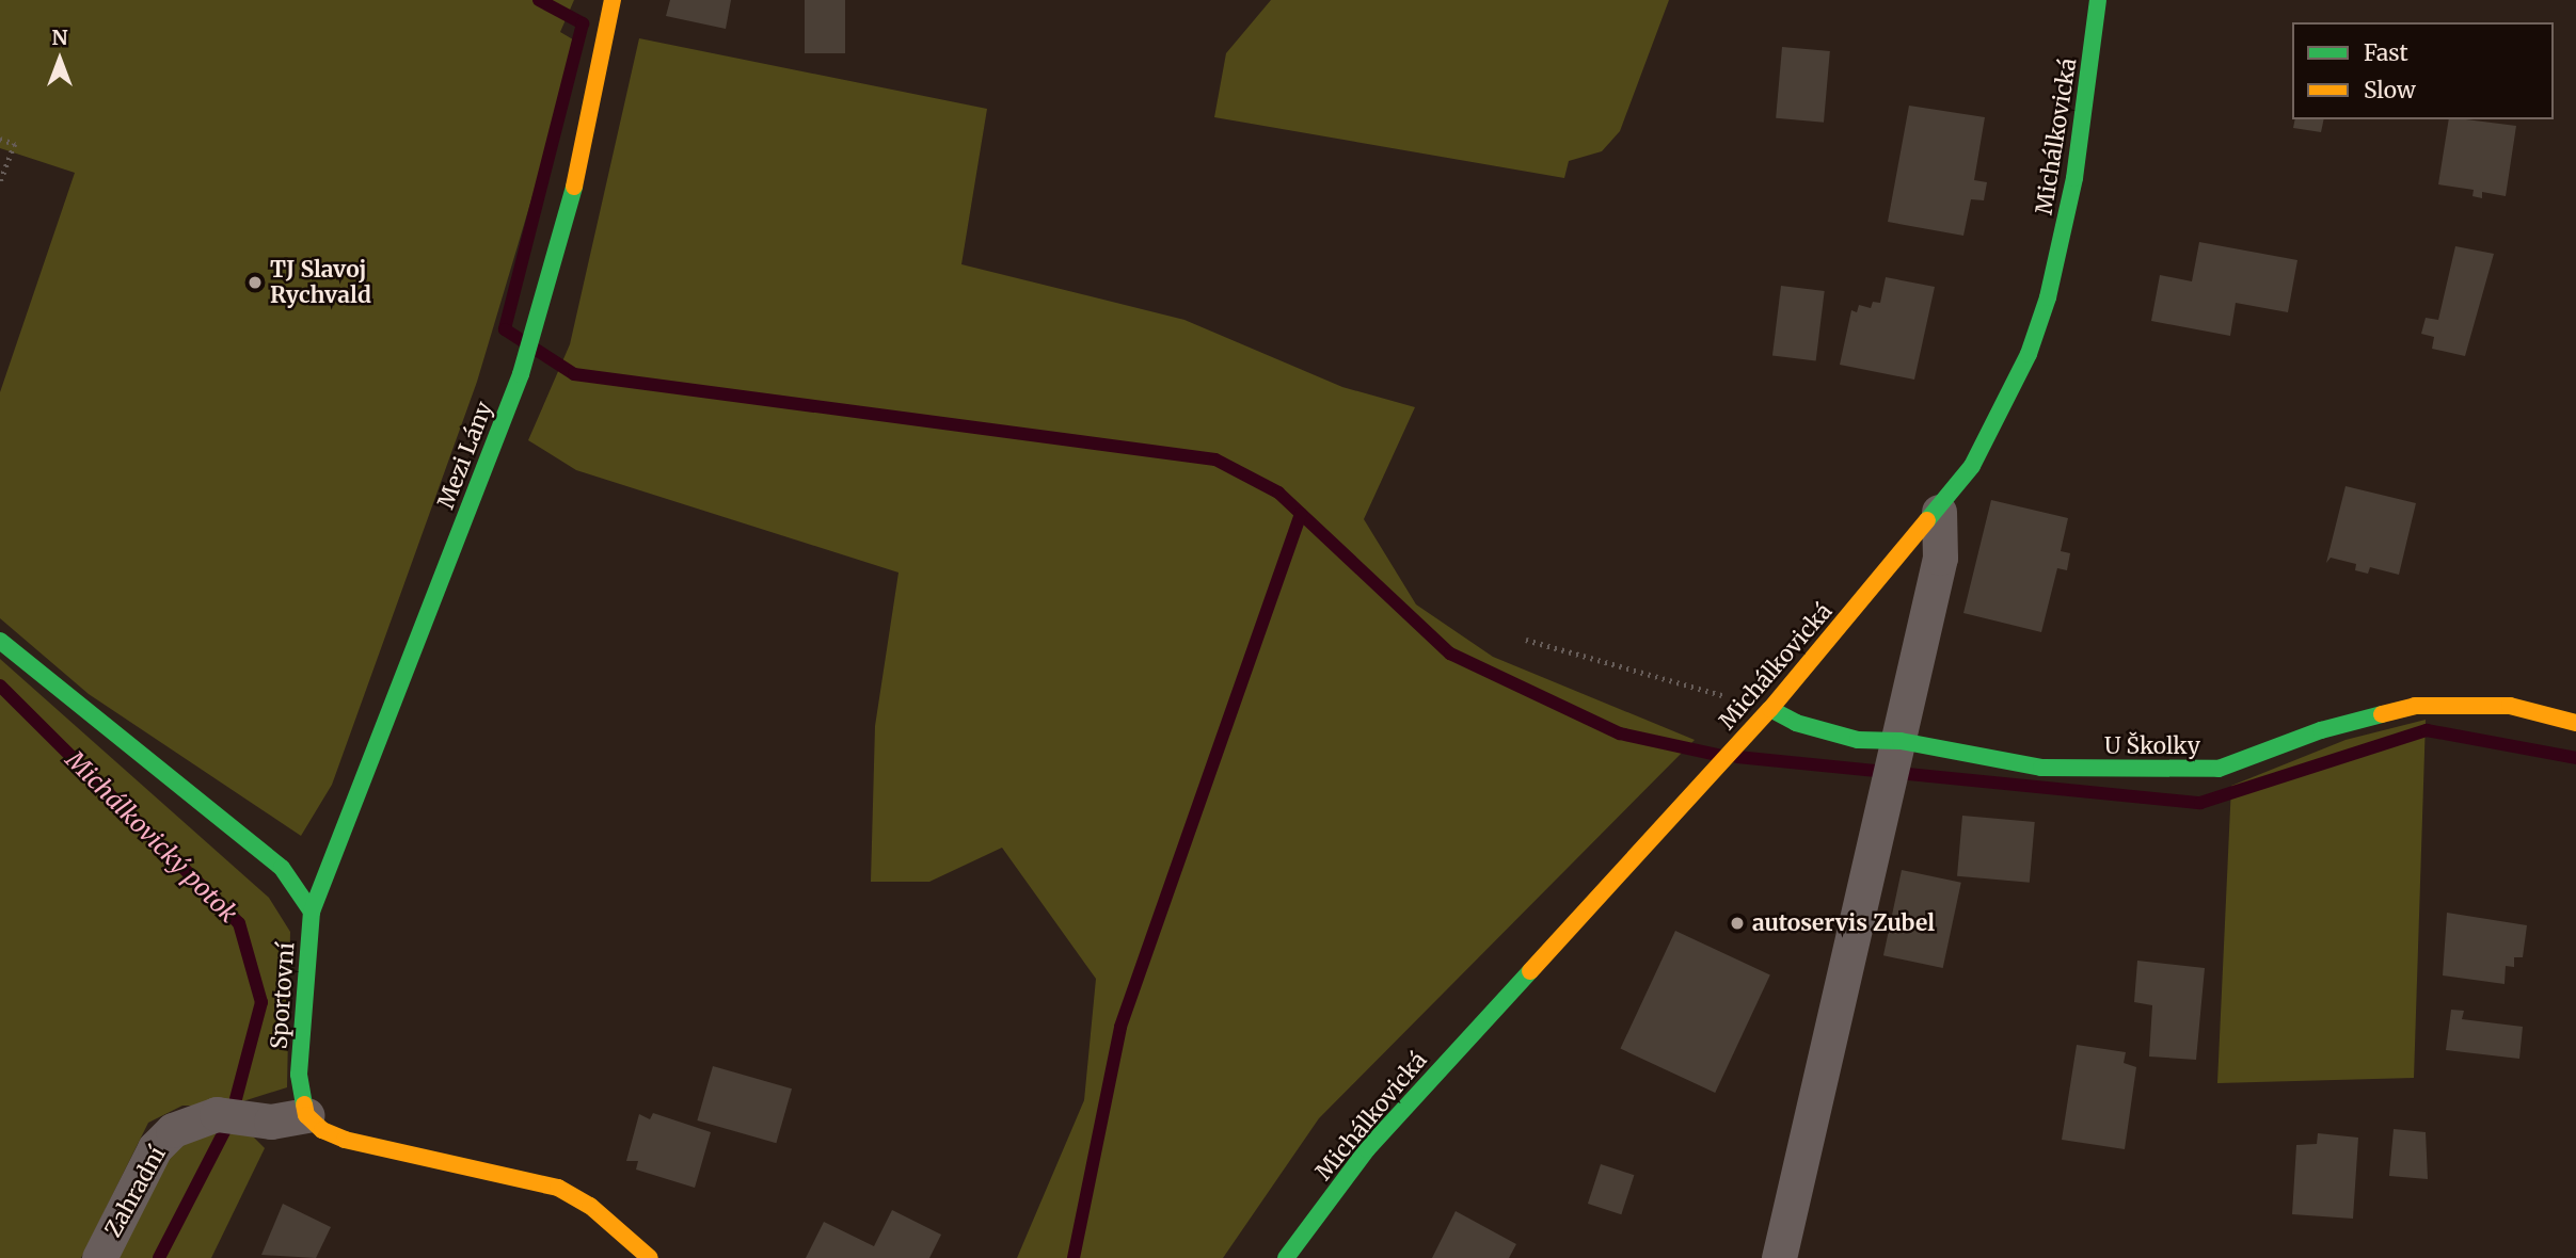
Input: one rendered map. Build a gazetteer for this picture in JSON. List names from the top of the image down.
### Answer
{
  "streets": {
    "street": [
      "Michálkovická",
      "Mezi Lány",
      "U Školky",
      "Sportovní",
      "Zahradní"
    ]
  },
  "crossings": [
    ["Michálkovická", "U Školky"],
    ["Mezi Lány", "Sportovní"],
    ["Sportovní", "Zahradní"]
  ],
  "water": ["Michálkovický potok"],
  "places": ["TJ Slavoj Rychvald", "autoservis Zubel"],
  "legend": ["Fast", "Slow"],
  "north": "top"
}
